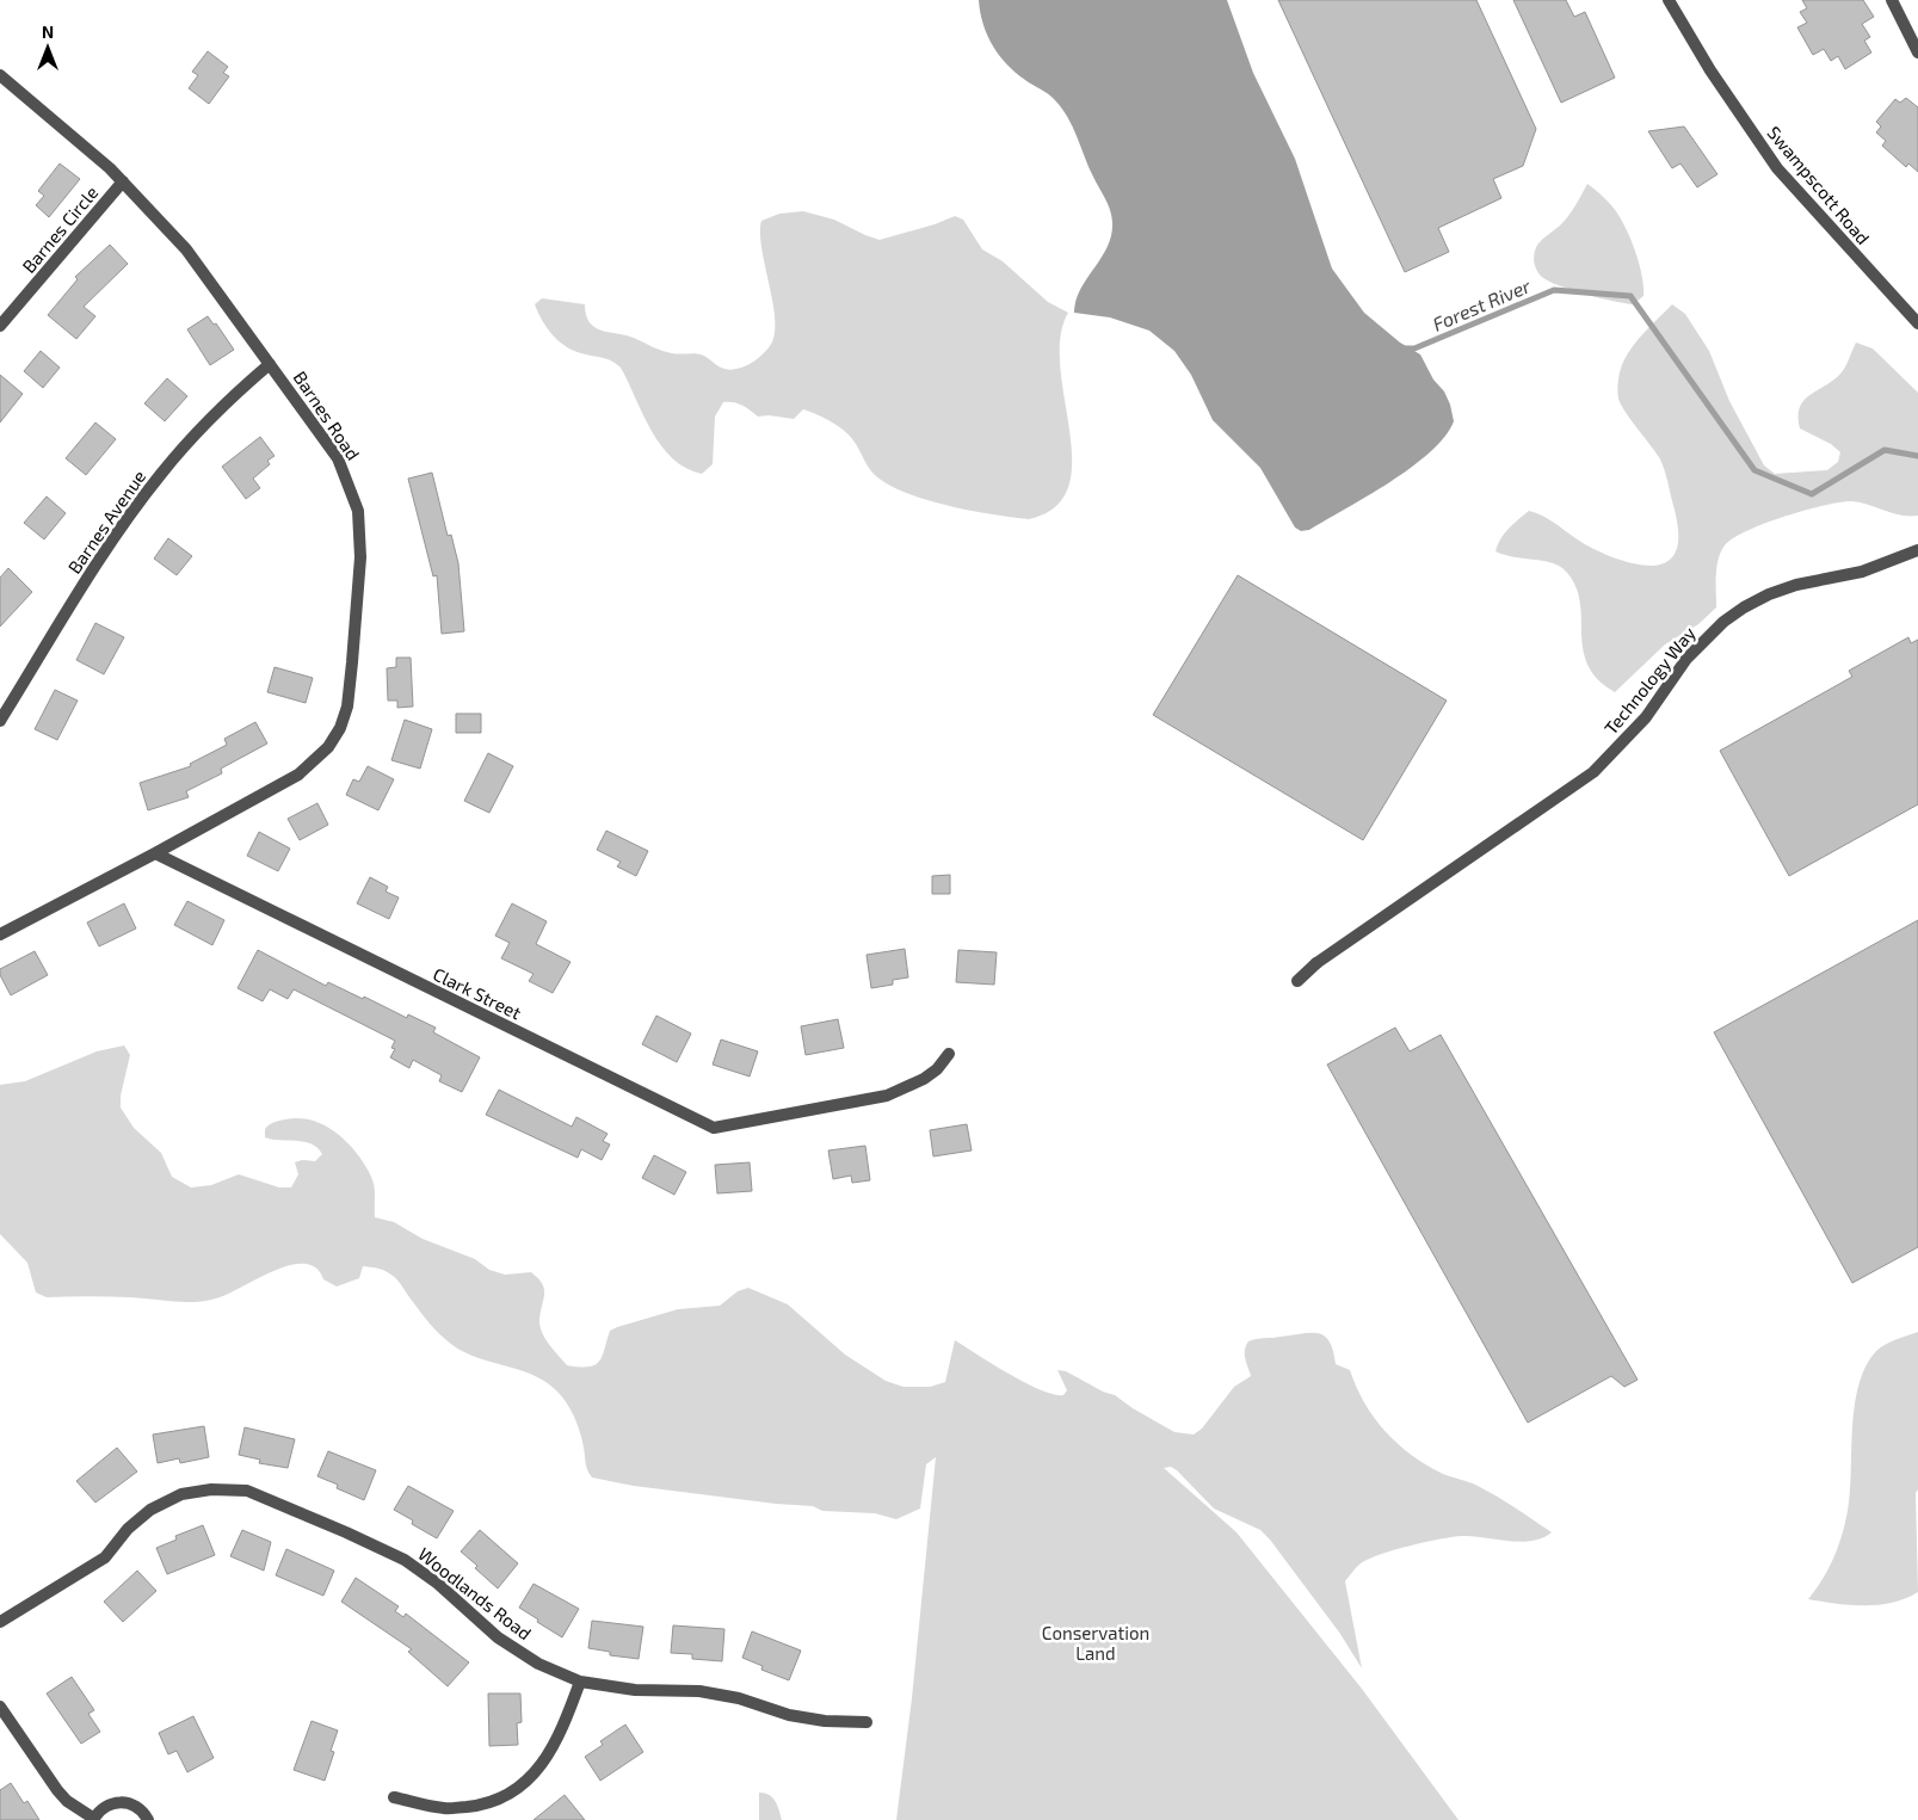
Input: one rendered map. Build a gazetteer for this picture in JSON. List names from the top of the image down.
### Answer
{
  "streets": {
    "street": [
      "Swampscott Road",
      "Barnes Circle",
      "Barnes Road",
      "Barnes Avenue",
      "Technology Way",
      "Clark Street",
      "Woodlands Road"
    ]
  },
  "crossings": [
    ["Barnes Circle", "Barnes Road"],
    ["Barnes Road", "Barnes Avenue"],
    ["Barnes Road", "Clark Street"]
  ],
  "water": ["Forest River"],
  "parks": ["Conservation Land"],
  "north": "top"
}
